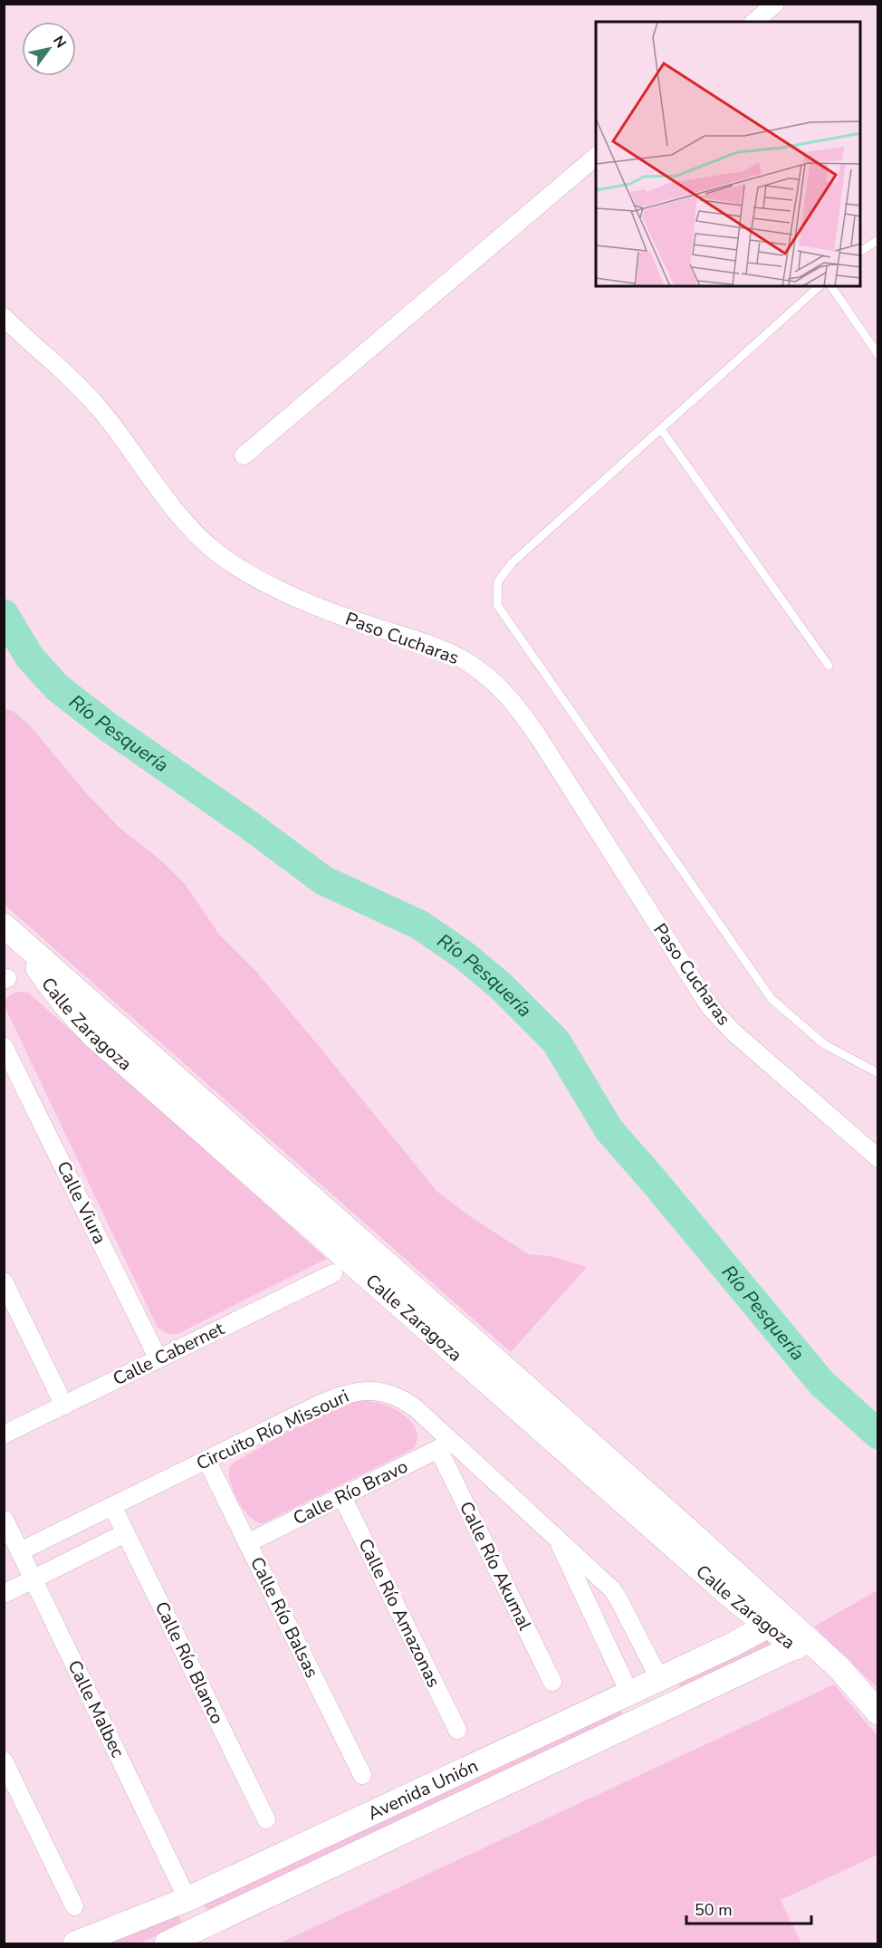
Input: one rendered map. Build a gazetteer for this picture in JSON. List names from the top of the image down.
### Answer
{
  "streets": {
    "street": [
      "Paso Cucharas",
      "Calle Zaragoza",
      "Calle Viura",
      "Calle Cabernet",
      "Circuito Río Missouri",
      "Calle Río Bravo",
      "Calle Río Akumal",
      "Calle Río Amazonas",
      "Calle Río Balsas",
      "Calle Río Blanco",
      "Calle Malbec",
      "Avenida Unión"
    ]
  },
  "crossings": [
    ["Calle Zaragoza", "Avenida Unión"],
    ["Calle Viura", "Calle Cabernet"],
    ["Circuito Río Missouri", "Calle Río Bravo"],
    ["Circuito Río Missouri", "Calle Río Akumal"],
    ["Circuito Río Missouri", "Calle Río Balsas"],
    ["Circuito Río Missouri", "Calle Río Blanco"],
    ["Circuito Río Missouri", "Calle Malbec"],
    ["Circuito Río Missouri", "Avenida Unión"],
    ["Calle Río Bravo", "Calle Río Akumal"],
    ["Calle Río Bravo", "Calle Río Amazonas"],
    ["Calle Río Bravo", "Calle Río Balsas"],
    ["Calle Malbec", "Avenida Unión"]
  ],
  "water": ["Río Pesquería"],
  "scale_bar": "50 m",
  "north": "top right"
}
